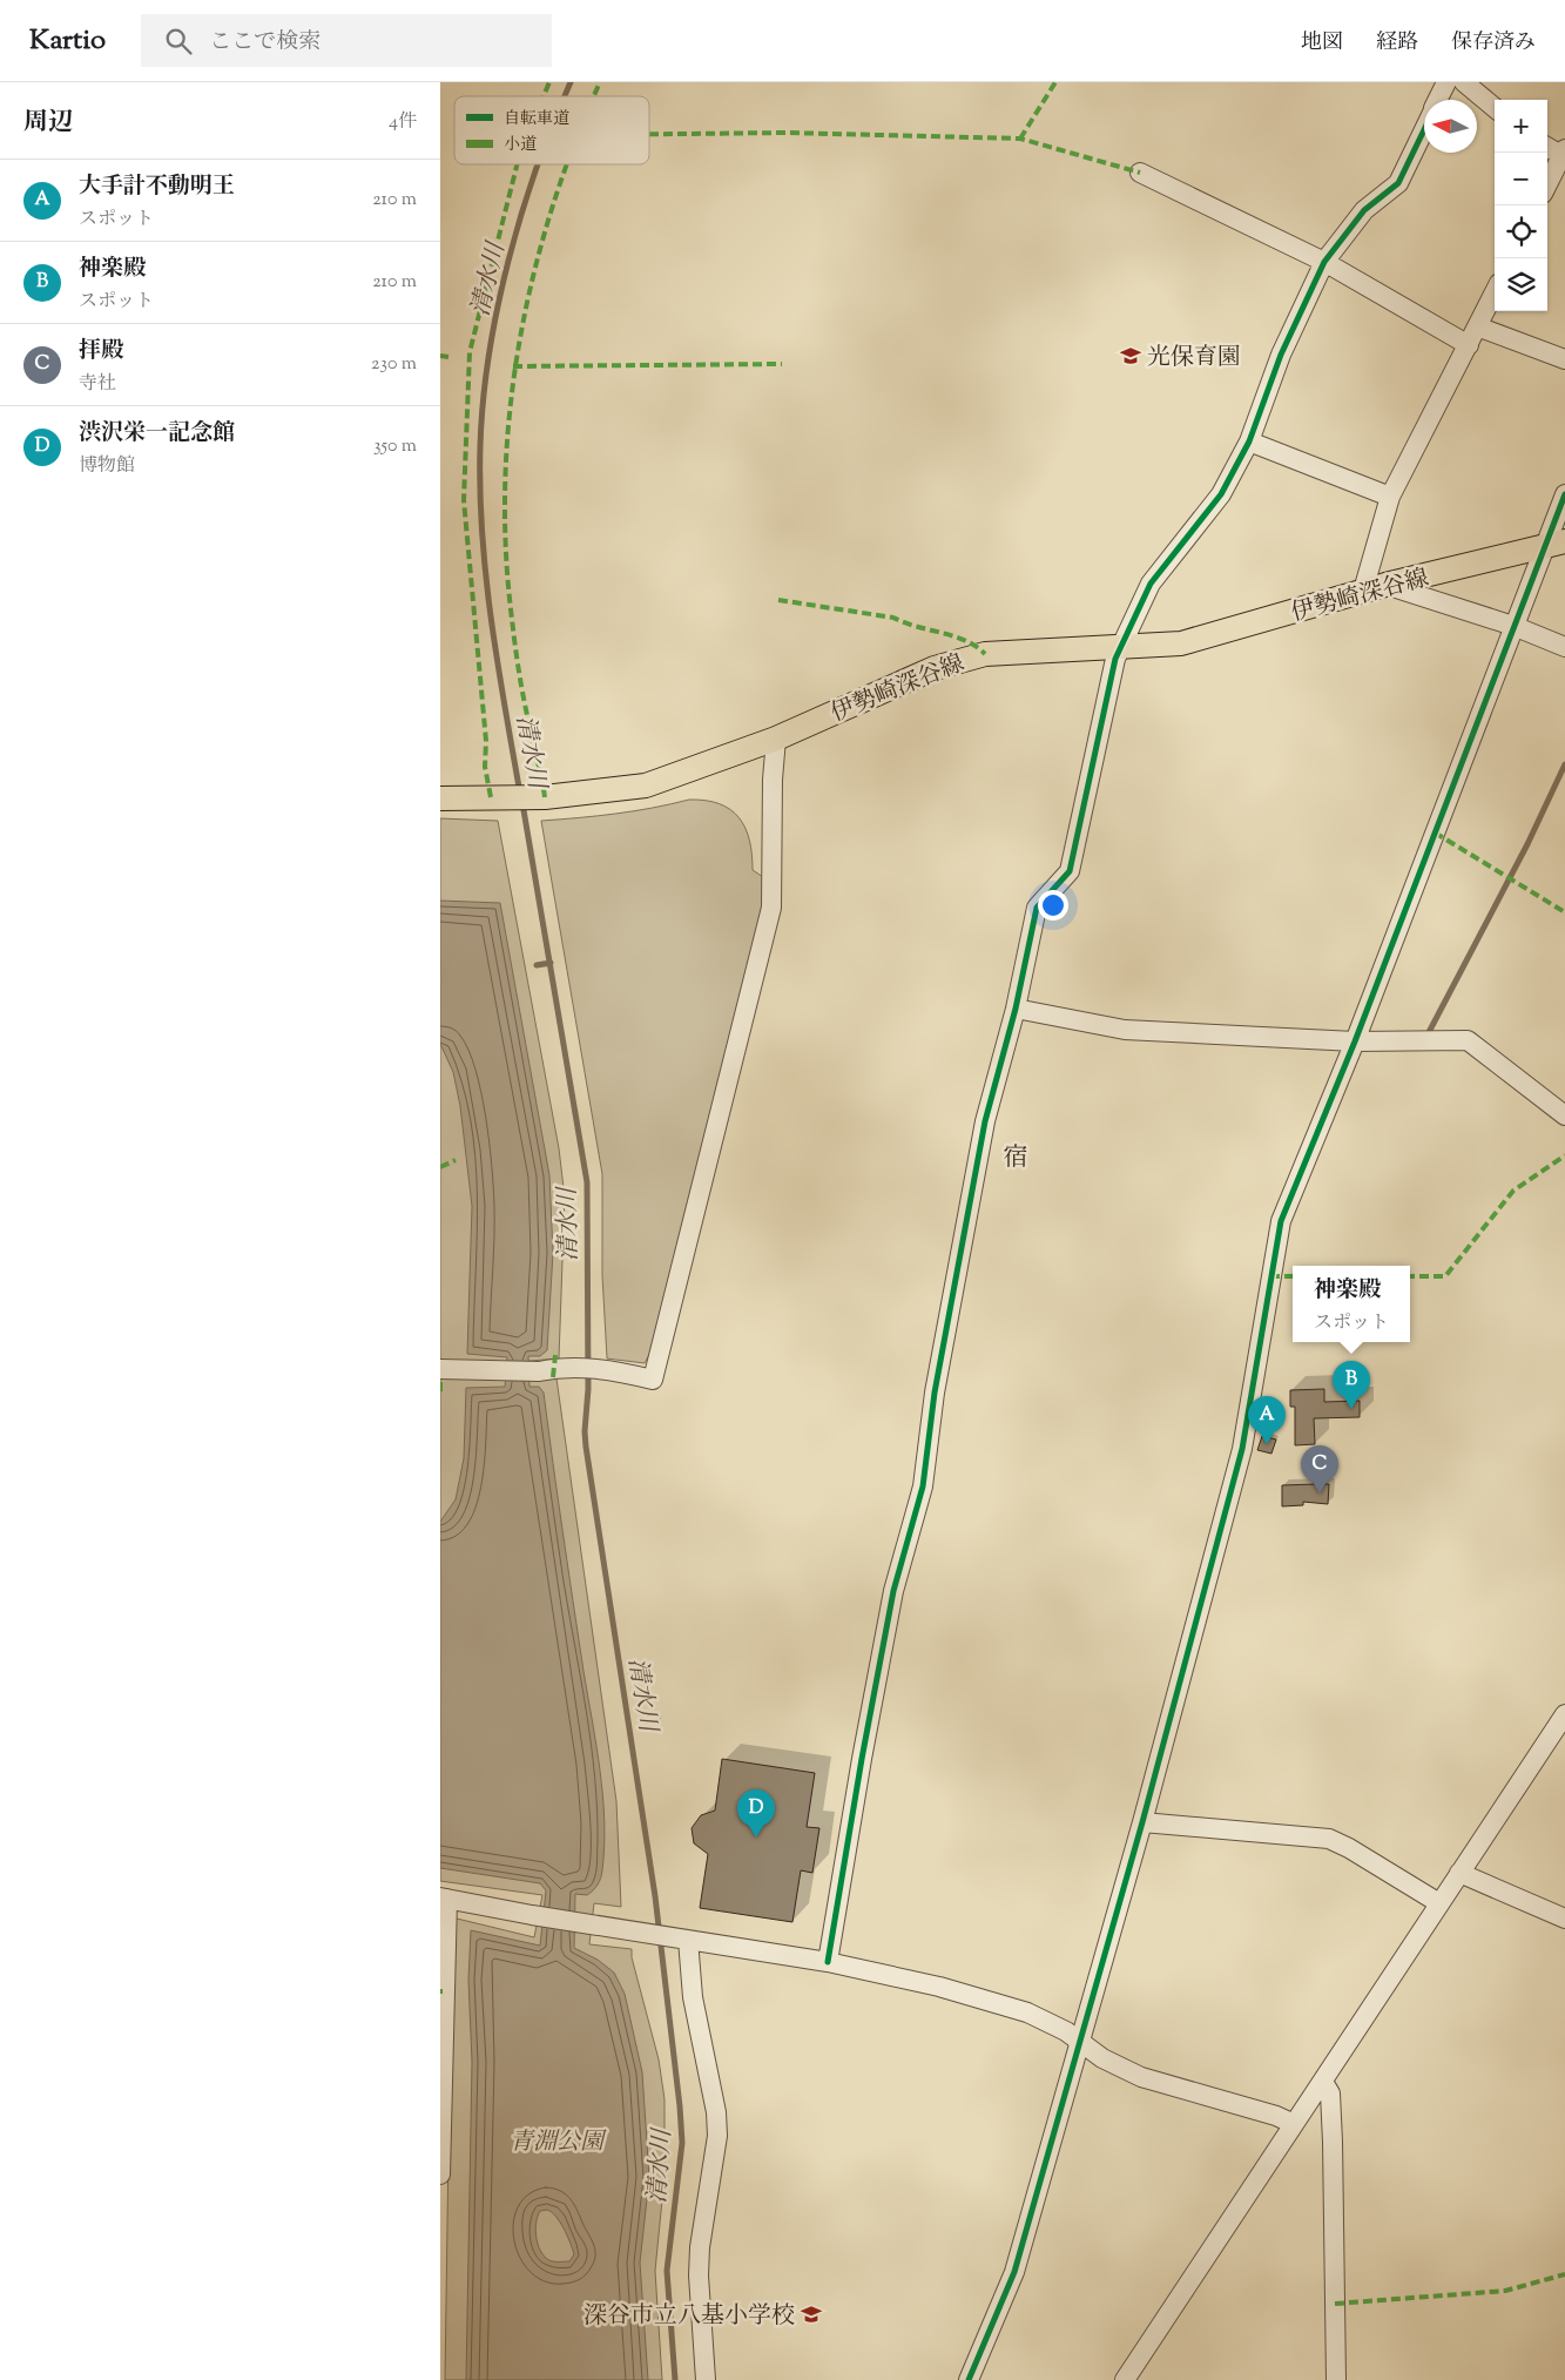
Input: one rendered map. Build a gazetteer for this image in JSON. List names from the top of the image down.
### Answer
{
  "streets": {
    "main road": ["伊勢崎深谷線"]
  },
  "districts": ["宿"],
  "water": ["清水川"],
  "parks": ["青淵公園"],
  "places": {
    "school or university": ["光保育園", "深谷市立八基小学校"]
  },
  "legend": ["自転車道", "小道"],
  "north": "left",
  "page": {
    "header": "Kartio",
    "search": "ここで検索",
    "nav": ["地図", "経路", "保存済み"],
    "heading": ["周辺", "4件"],
    "map_buttons": ["+", "−"],
    "list": [
      {
        "mark": "A",
        "name": "大手計不動明王",
        "note": "スポット",
        "value": "210 m"
      },
      {
        "mark": "B",
        "name": "神楽殿",
        "note": "スポット",
        "value": "210 m"
      },
      {
        "mark": "C",
        "name": "拝殿",
        "note": "寺社",
        "value": "230 m"
      },
      {
        "mark": "D",
        "name": "渋沢栄一記念館",
        "note": "博物館",
        "value": "350 m"
      }
    ],
    "popup": ["神楽殿", "スポット"],
    "pins": [
      "B",
      "A",
      "C",
      "D"
    ]
  }
}
